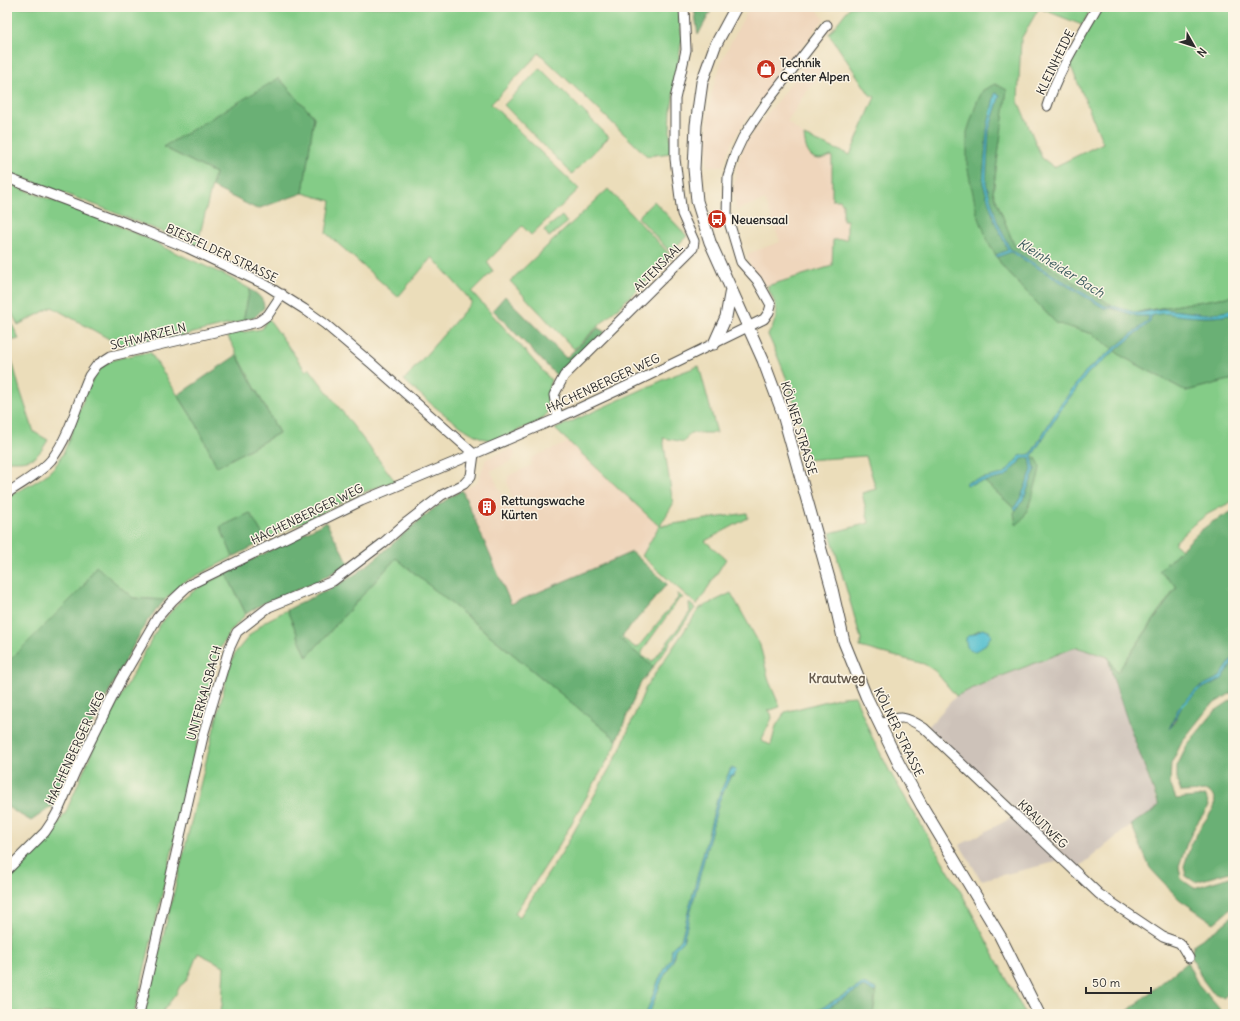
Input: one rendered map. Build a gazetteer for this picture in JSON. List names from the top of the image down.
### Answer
{
  "streets": {
    "main road": ["KÖLNER STRASSE"],
    "street": [
      "KLEINHEIDE",
      "BIESFELDER STRASSE",
      "ALTENSAAL",
      "SCHWARZELN",
      "HACHENBERGER WEG",
      "UNTERKALSBACH",
      "KRAUTWEG"
    ]
  },
  "crossings": [
    ["BIESFELDER STRASSE", "SCHWARZELN"],
    ["BIESFELDER STRASSE", "HACHENBERGER WEG"],
    ["BIESFELDER STRASSE", "UNTERKALSBACH"],
    ["ALTENSAAL", "HACHENBERGER WEG"],
    ["HACHENBERGER WEG", "KÖLNER STRASSE"],
    ["HACHENBERGER WEG", "UNTERKALSBACH"],
    ["KÖLNER STRASSE", "KRAUTWEG"]
  ],
  "districts": ["Krautweg"],
  "water": ["Kleinheider Bach"],
  "places": {
    "shop": ["Technik Center Alpen"],
    "bus stop": ["Neuensaal"],
    "building": ["Rettungswache Kürten"]
  },
  "scale_bar": "50 m",
  "north": "bottom right"
}
